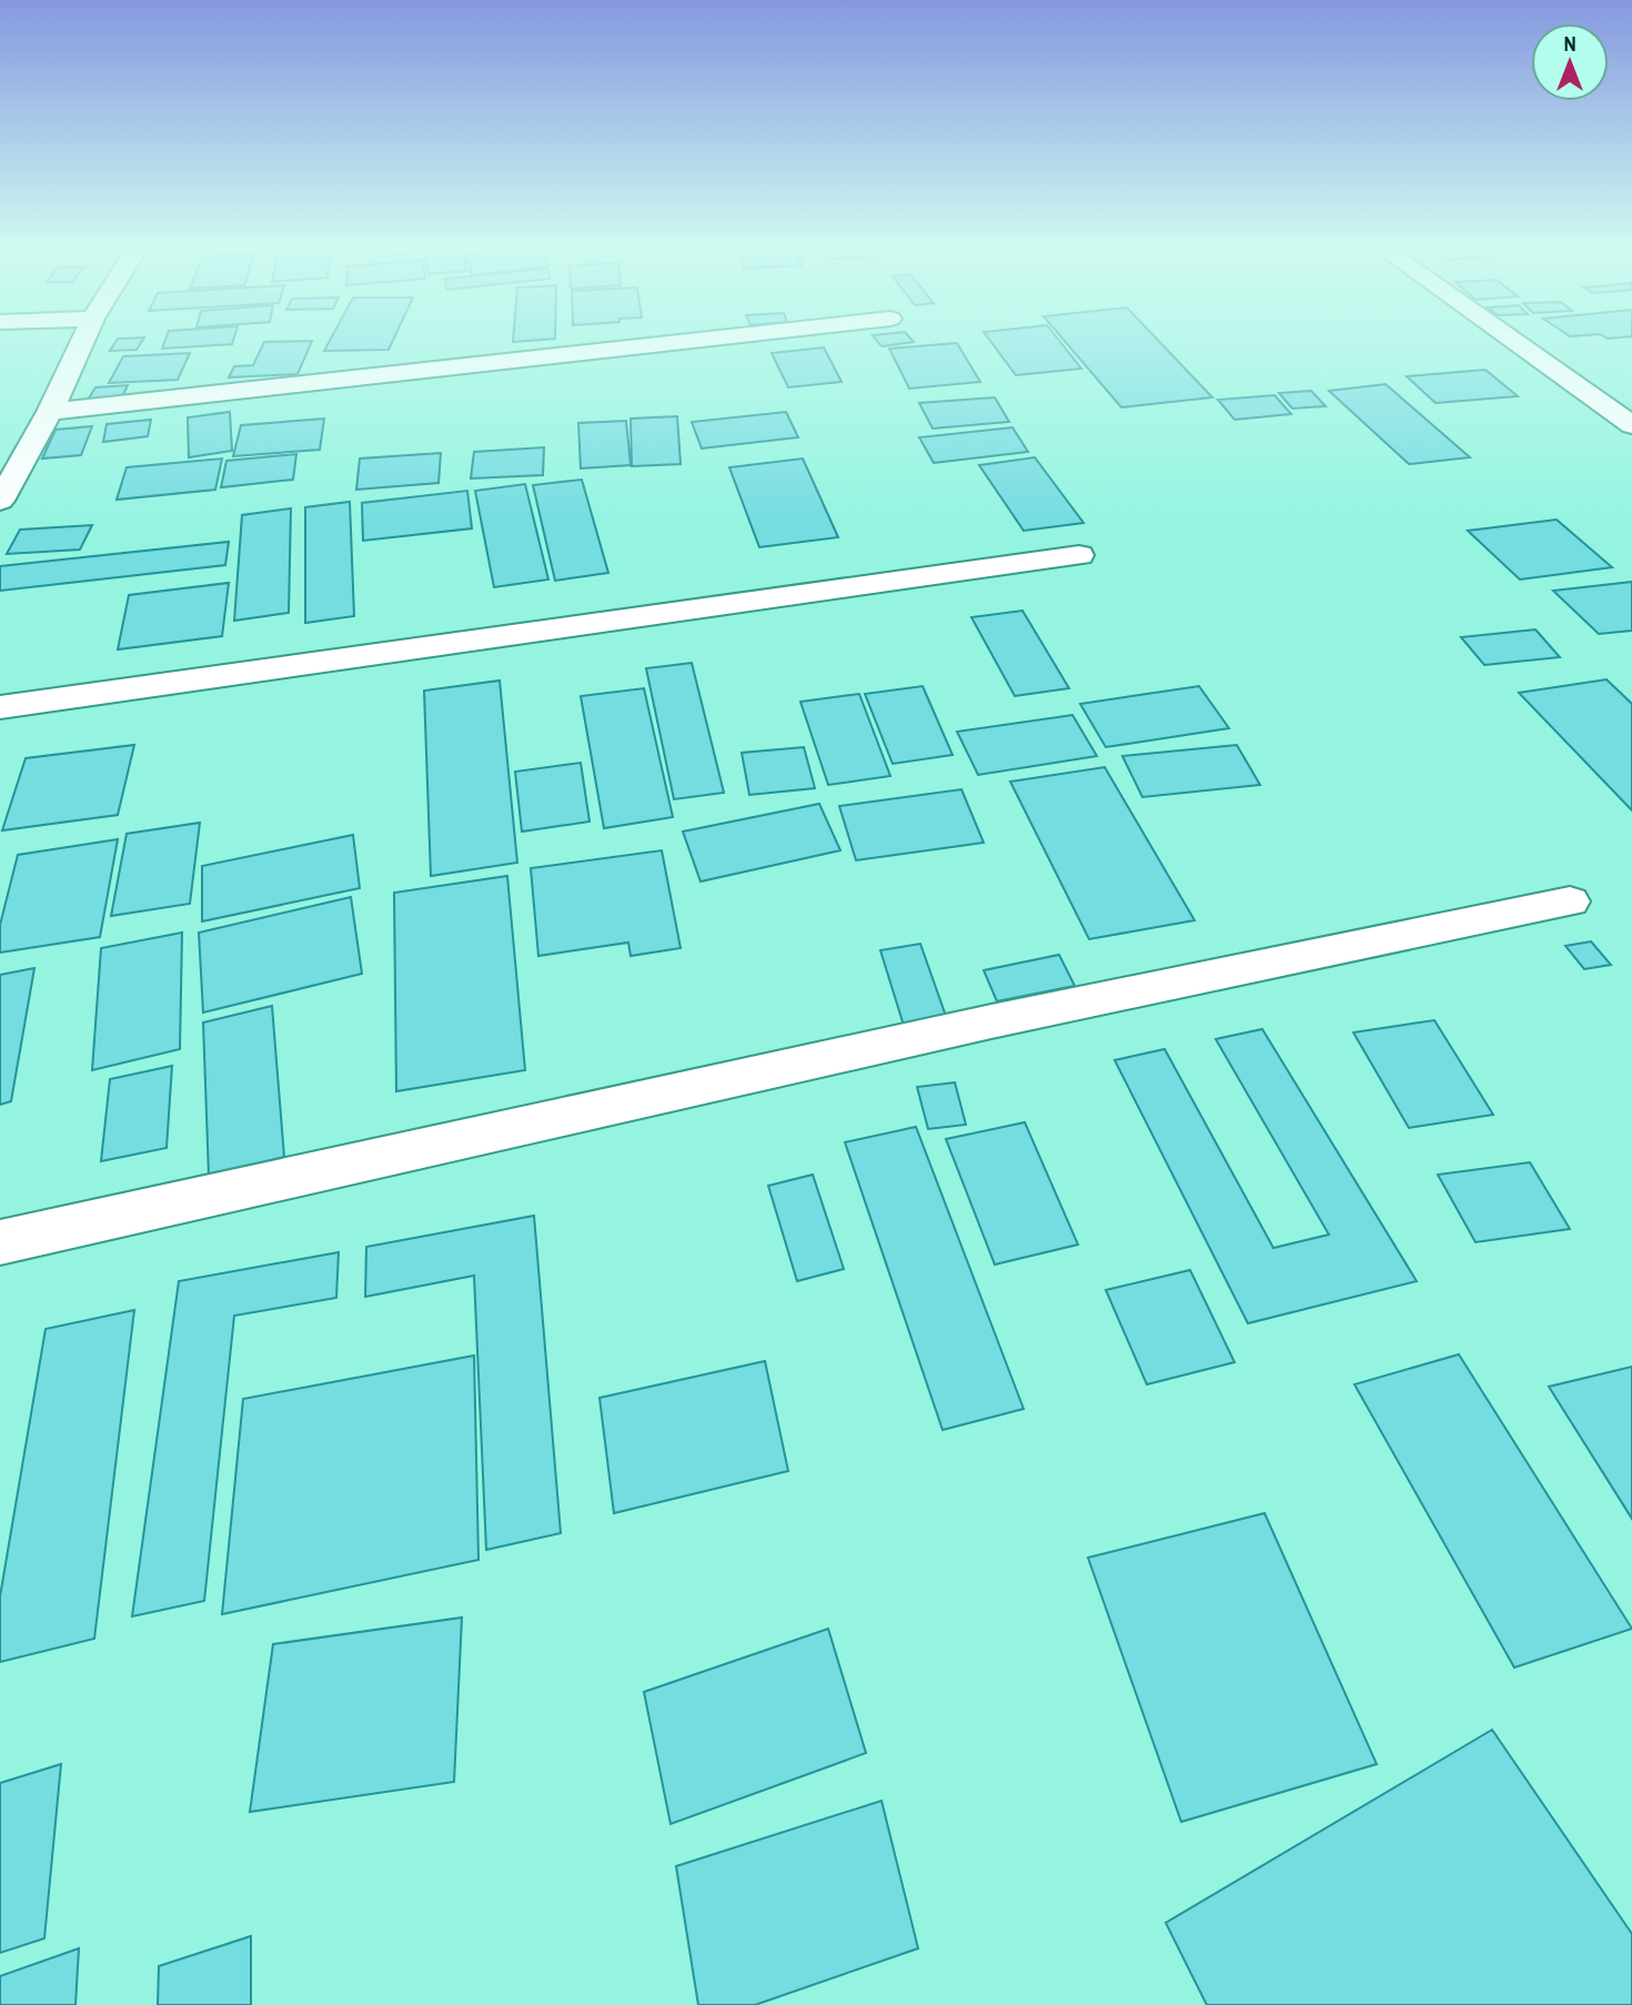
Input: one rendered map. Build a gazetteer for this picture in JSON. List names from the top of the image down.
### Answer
{
  "north": "top"
}
